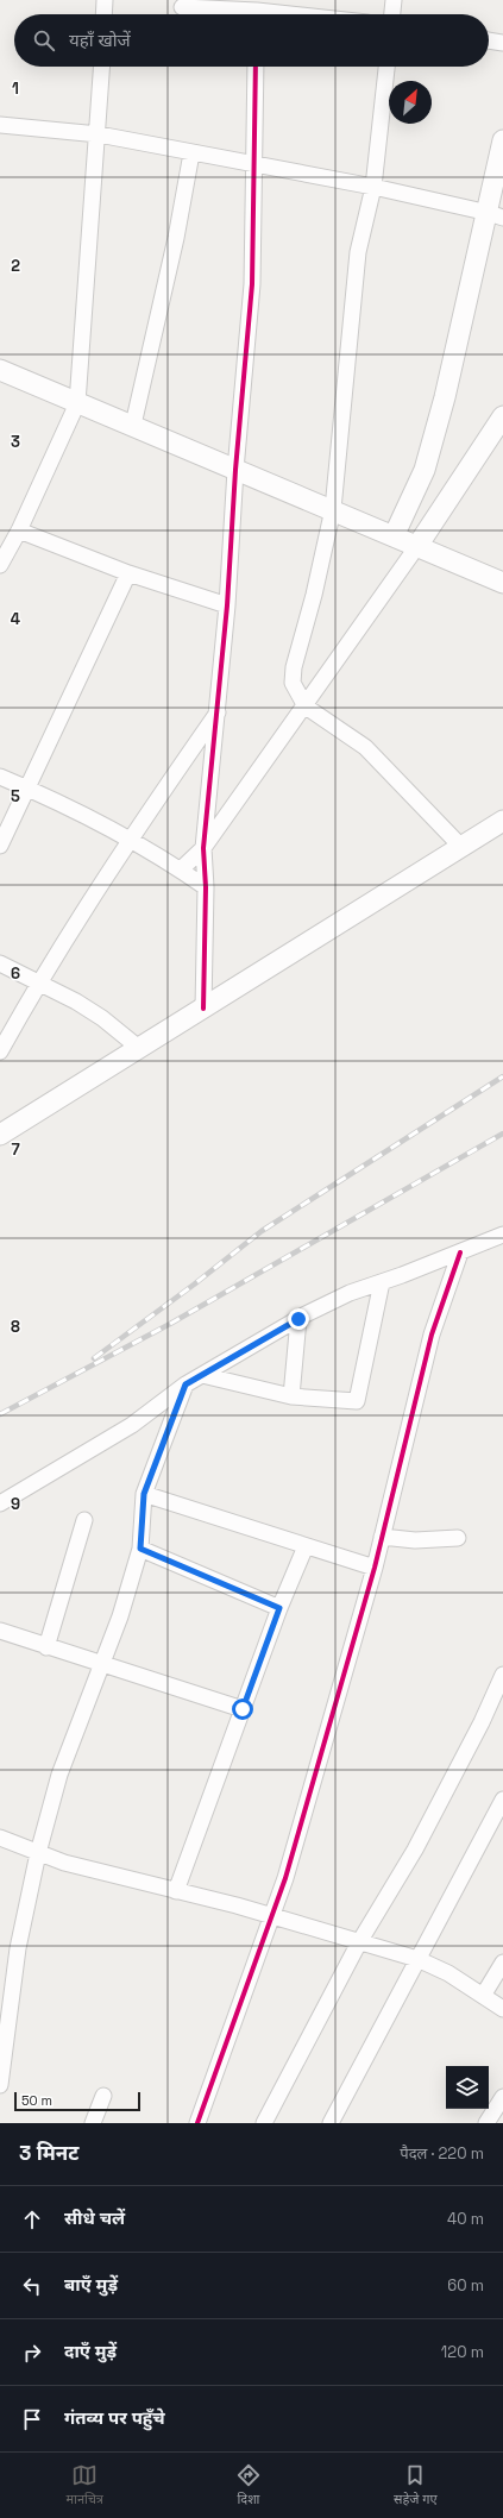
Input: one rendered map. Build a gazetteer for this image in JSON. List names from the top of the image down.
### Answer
{
  "scale_bar": "50 m",
  "north": "top right",
  "page": {
    "search": "यहाँ खोजें",
    "scale": "50 m",
    "heading": ["3 मिनट", "पैदल · 220 m"],
    "list": [
      ["सीधे चलें", "40 m"],
      ["बाएँ मुड़ें", "60 m"],
      ["दाएँ मुड़ें", "120 m"],
      "गंतव्य पर पहुँचे"
    ],
    "nav": ["मानचित्र", "दिशा", "सहेजे गए"]
  },
  "grid": {
    "rows": [
      "1",
      "2",
      "3",
      "4",
      "5",
      "6",
      "7",
      "8",
      "9"
    ]
  }
}
